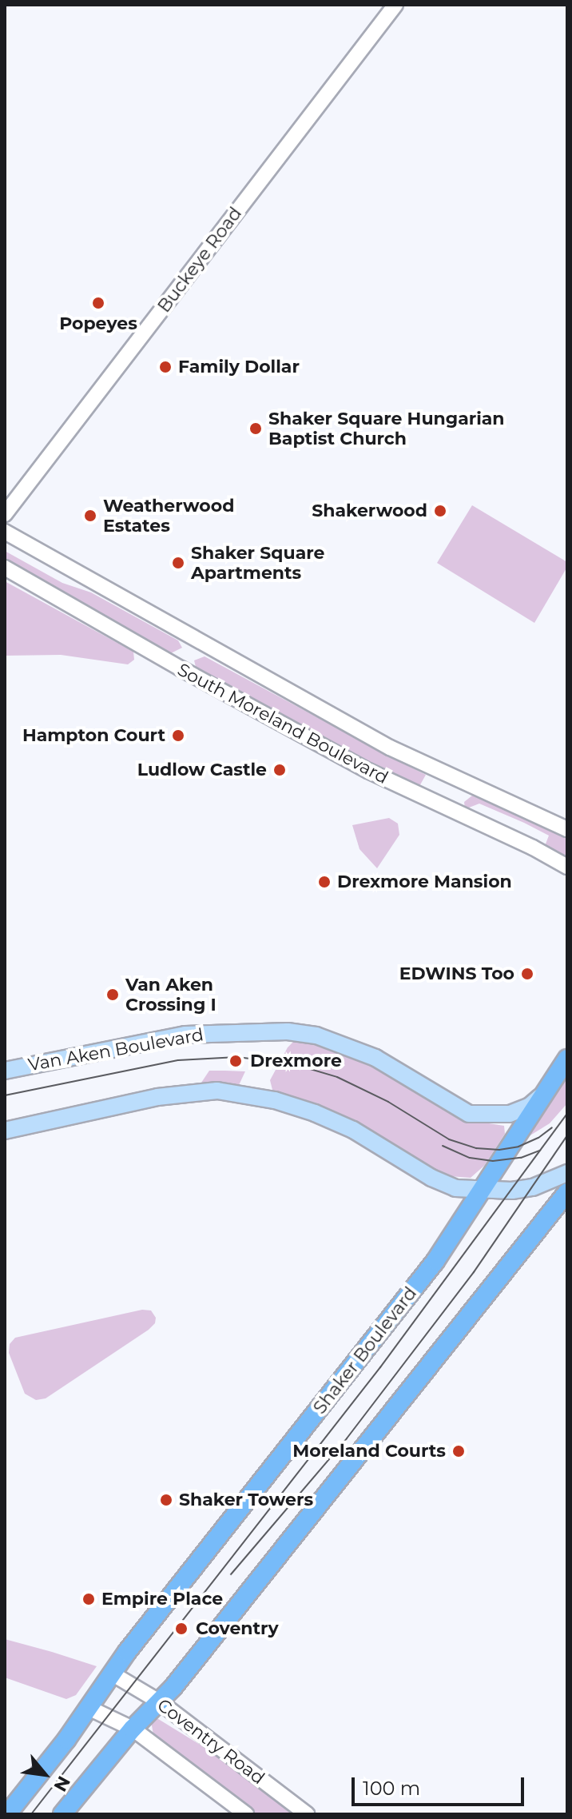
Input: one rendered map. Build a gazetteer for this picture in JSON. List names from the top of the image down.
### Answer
{
  "streets": {
    "main road": ["Van Aken Boulevard", "Shaker Boulevard"],
    "street": ["Buckeye Road", "South Moreland Boulevard", "Coventry Road"]
  },
  "crossings": [
    ["Van Aken Boulevard", "Shaker Boulevard"],
    ["Shaker Boulevard", "Coventry Road"]
  ],
  "places": [
    "Popeyes",
    "Family Dollar",
    "Shaker Square Hungarian Baptist Church",
    "Shakerwood",
    "Weatherwood Estates",
    "Shaker Square Apartments",
    "Hampton Court",
    "Ludlow Castle",
    "Drexmore Mansion",
    "EDWINS Too",
    "Van Aken Crossing I",
    "Drexmore",
    "Moreland Courts",
    "Shaker Towers",
    "Empire Place",
    "Coventry"
  ],
  "scale_bar": "100 m",
  "north": "bottom right"
}
